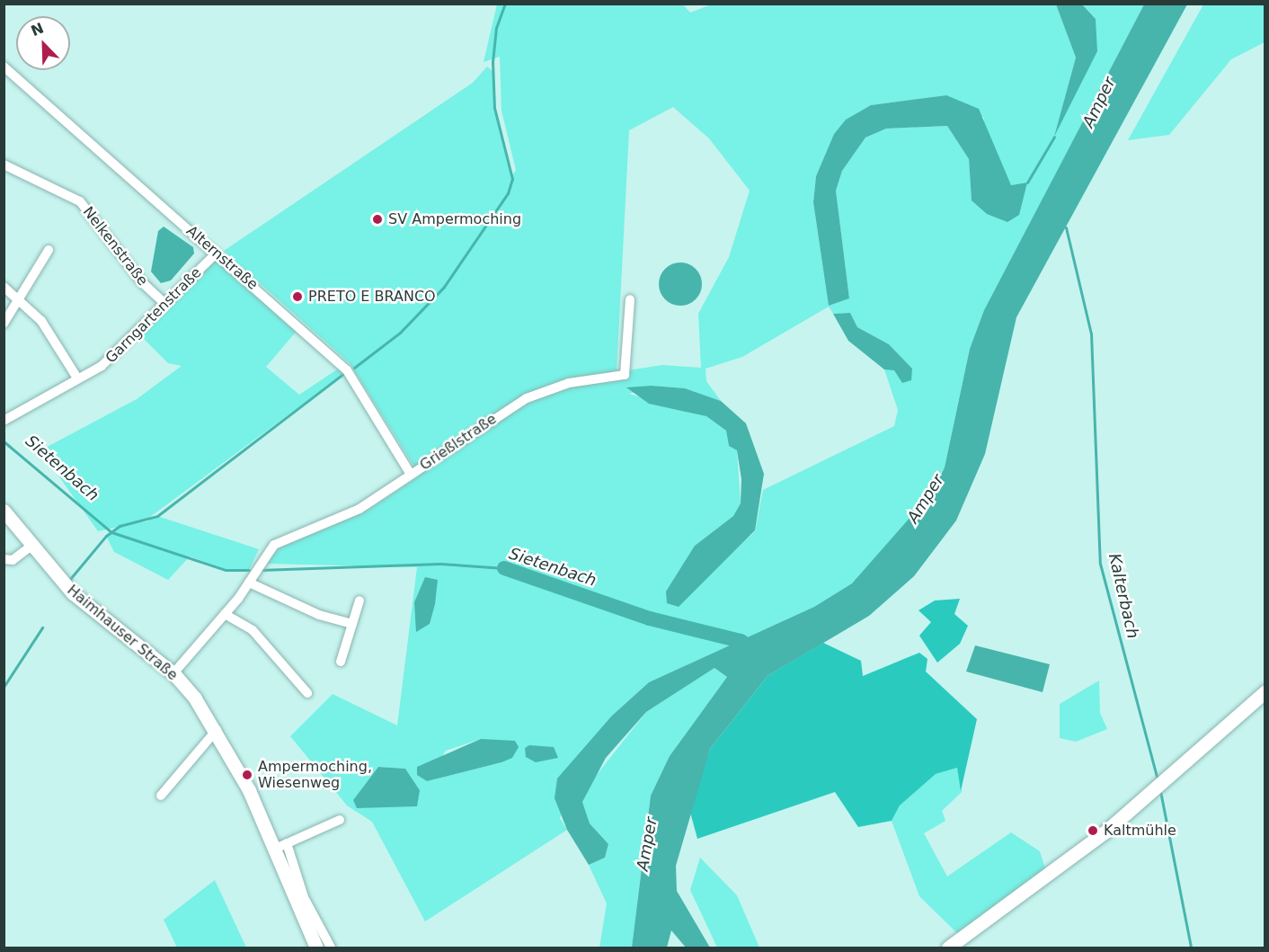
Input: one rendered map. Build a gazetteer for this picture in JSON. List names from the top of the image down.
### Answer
{
  "streets": {
    "main road": ["Haimhauser Straße"],
    "street": [
      "Nelkenstraße",
      "Alternstraße",
      "Garngartenstraße",
      "Grießlstraße"
    ]
  },
  "crossings": [
    ["Nelkenstraße", "Garngartenstraße"],
    ["Alternstraße", "Garngartenstraße"],
    ["Alternstraße", "Grießlstraße"],
    ["Grießlstraße", "Haimhauser Straße"]
  ],
  "water": ["Amper", "Sietenbach", "Kalterbach"],
  "places": [
    "SV Ampermoching",
    "PRETO E BRANCO",
    "Ampermoching, Wiesenweg",
    "Kaltmühle"
  ],
  "north": "top left"
}
